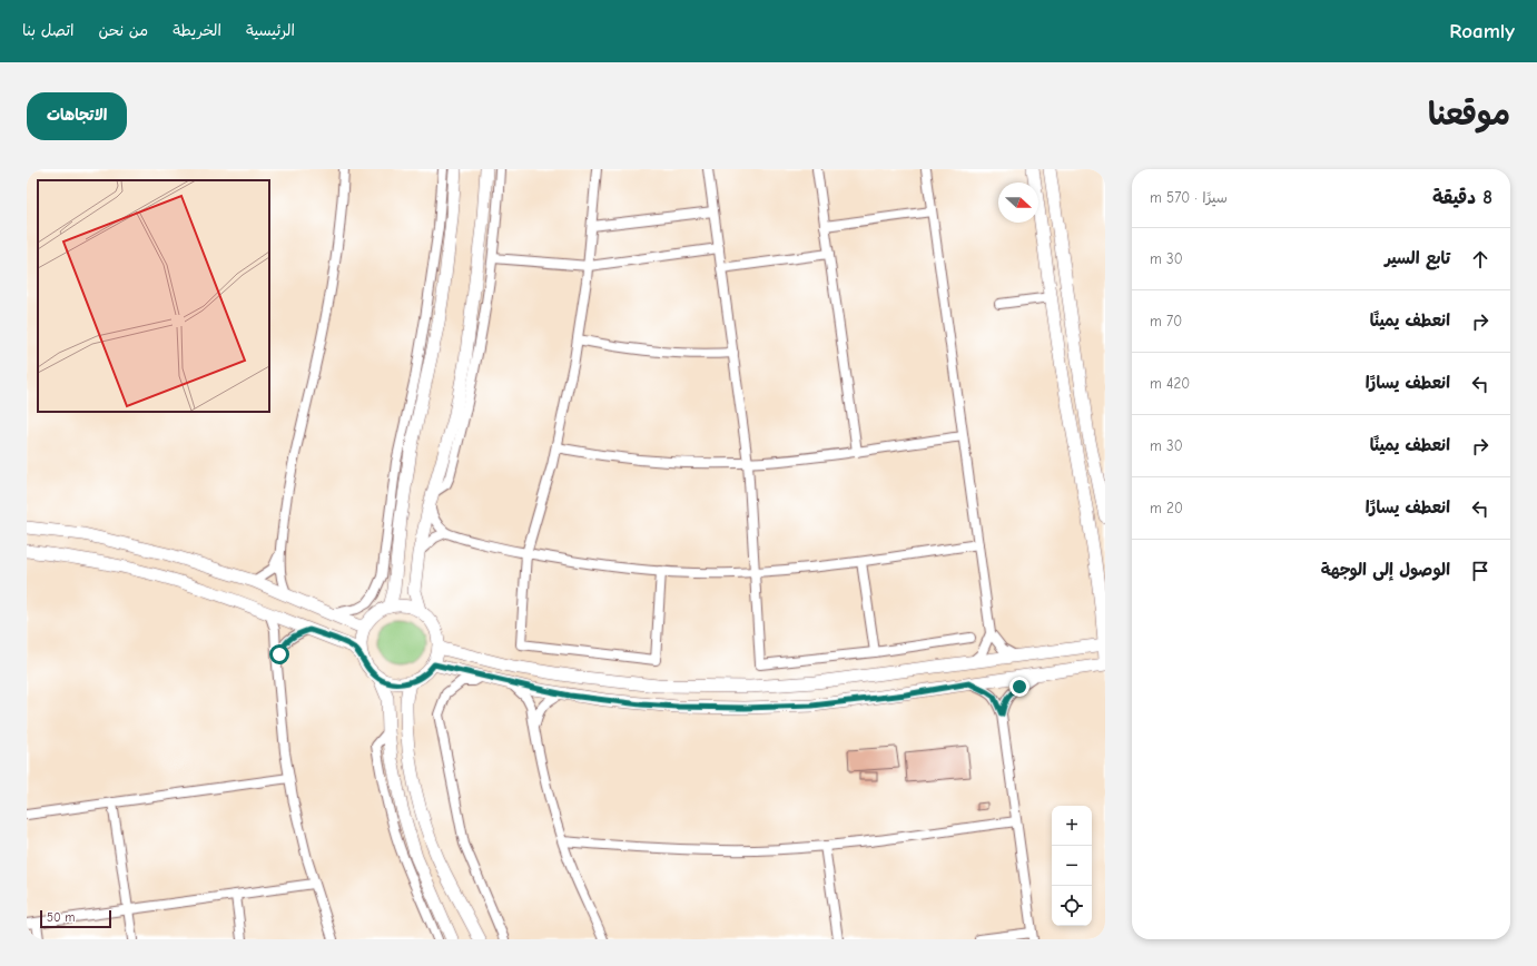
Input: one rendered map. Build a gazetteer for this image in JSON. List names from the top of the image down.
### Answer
{
  "scale_bar": "50 m",
  "north": "right",
  "page": {
    "header": "Roamly",
    "nav": [
      "الرئيسية",
      "الخريطة",
      "من نحن",
      "اتصل بنا"
    ],
    "title": "موقعنا",
    "buttons": "الاتجاهات",
    "heading": ["8 دقيقة", "سيرًا · 570 m"],
    "list": [
      ["تابع السير", "30 m"],
      ["انعطف يمينًا", "70 m"],
      ["انعطف يسارًا", "420 m"],
      ["انعطف يمينًا", "30 m"],
      ["انعطف يسارًا", "20 m"],
      "الوصول إلى الوجهة"
    ],
    "map_buttons": ["+", "−"],
    "scale": "50 m"
  }
}
